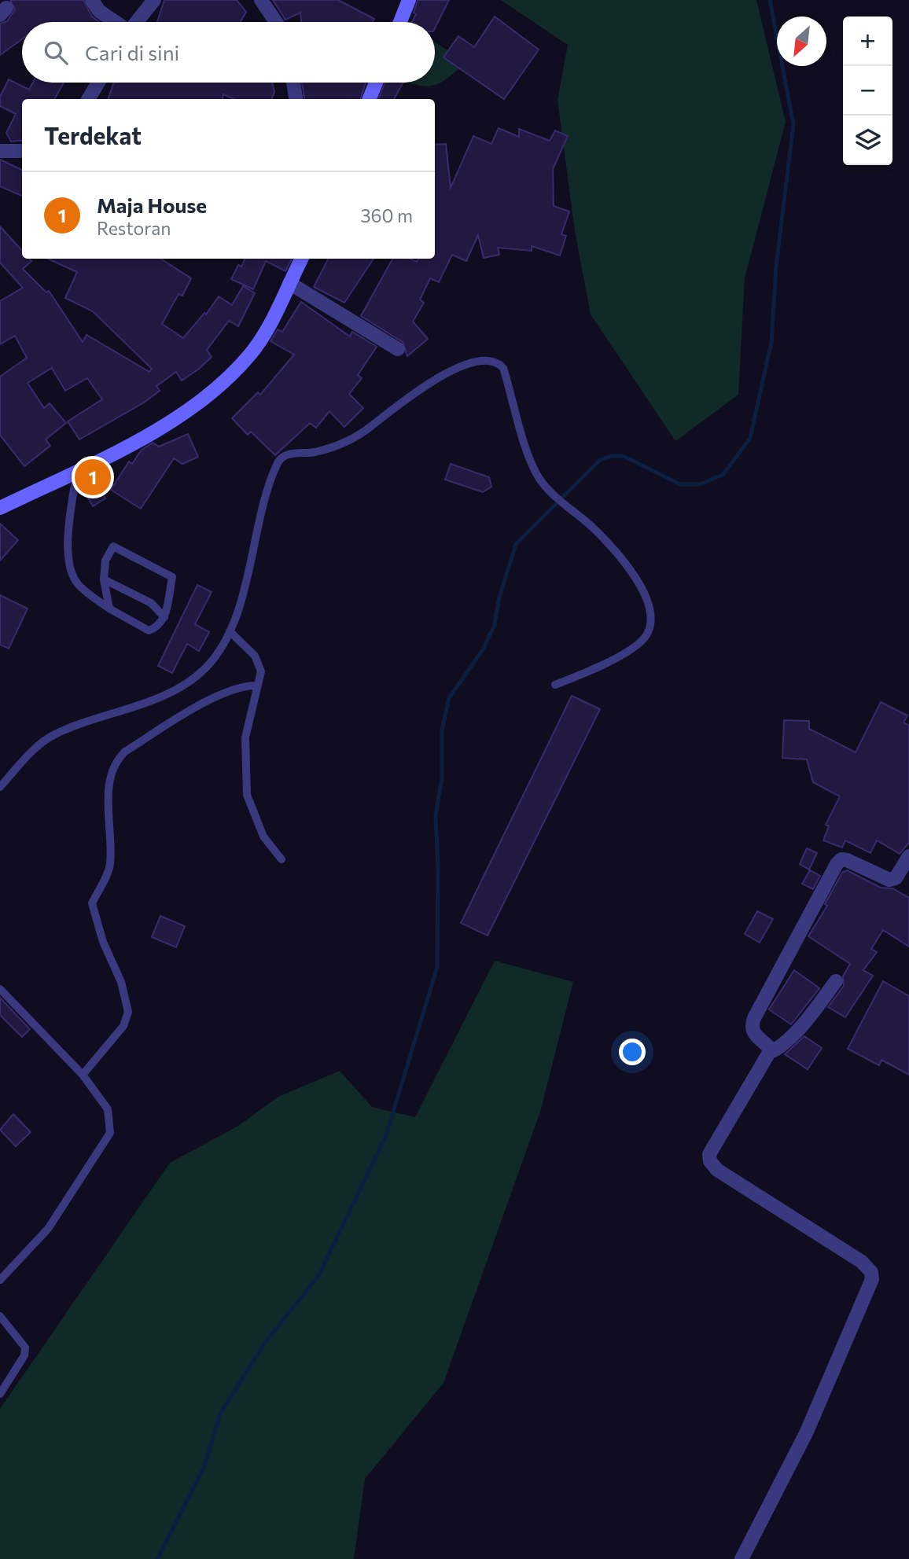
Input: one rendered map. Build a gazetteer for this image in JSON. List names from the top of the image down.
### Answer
{
  "north": "bottom left",
  "page": {
    "map_buttons": ["+", "−"],
    "search": "Cari di sini",
    "heading": "Terdekat",
    "list": [
      {
        "mark": "1",
        "name": "Maja House",
        "note": "Restoran",
        "value": "360 m"
      }
    ],
    "pins": "1"
  }
}
